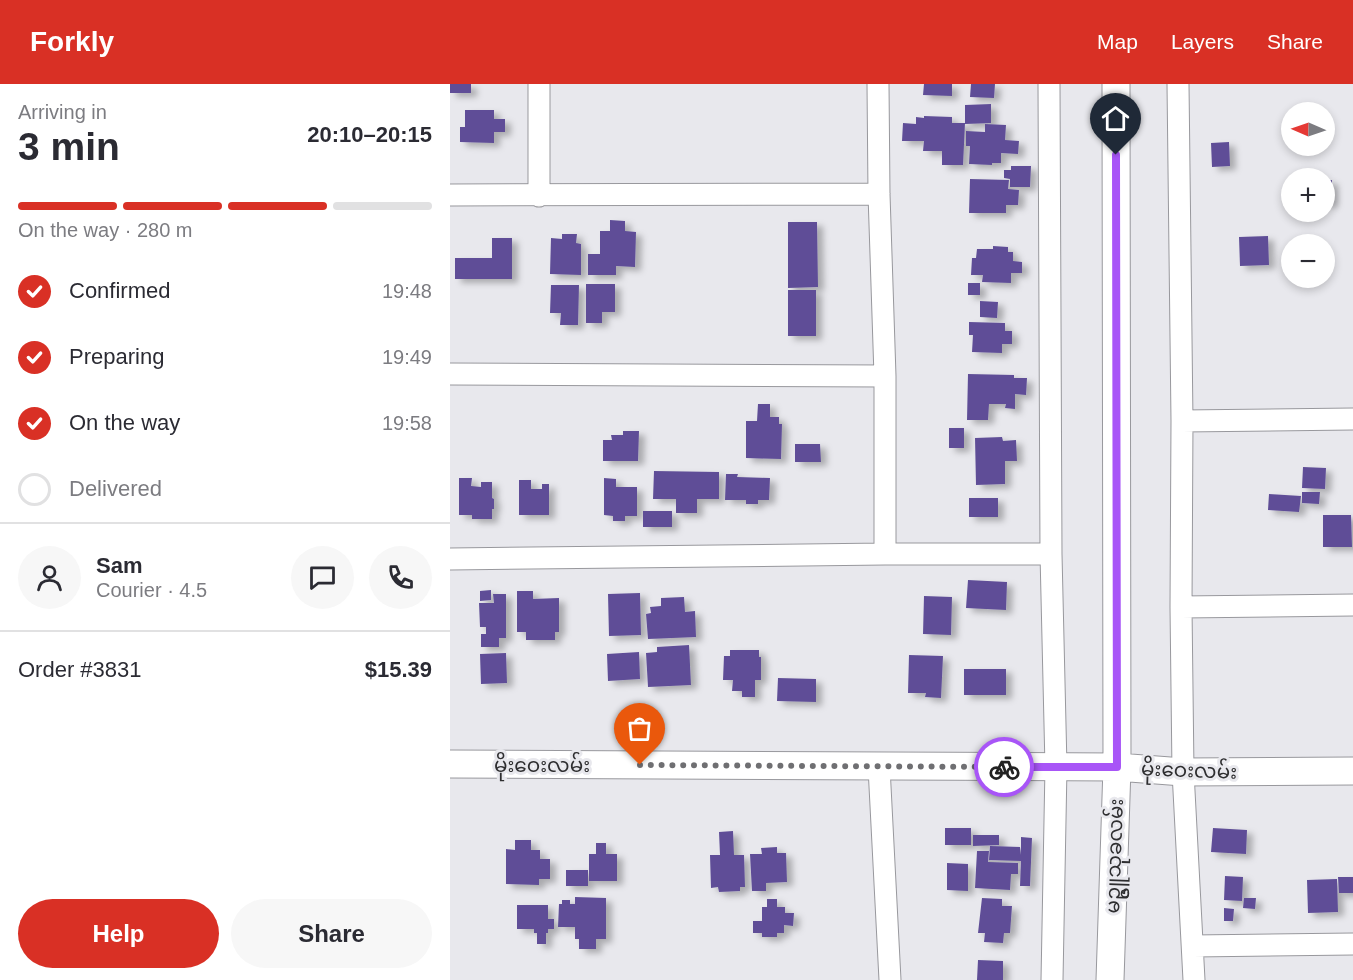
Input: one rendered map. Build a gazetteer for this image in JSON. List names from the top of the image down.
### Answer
{
  "streets": {
    "street": ["မိုးဝေးလမ်း", "မဥ္ဇူသုခလမ်း"]
  },
  "crossings": [
    ["မိုးဝေးလမ်း", "မဥ္ဇူသုခလမ်း"]
  ],
  "north": "left",
  "page": {
    "header": "Forkly",
    "nav": ["Map", "Layers", "Share"],
    "heading": ["3 min", "Arriving in", "20:10–20:15"],
    "panel": [
      "Sam",
      "Courier · 4.5",
      "Order #3831",
      "$15.39"
    ],
    "map_buttons": ["+", "−"],
    "bar": "On the way · 280 m",
    "list": [
      ["Confirmed", "19:48"],
      ["Preparing", "19:49"],
      ["On the way", "19:58"],
      "Delivered"
    ],
    "buttons": ["Help", "Share"]
  }
}
